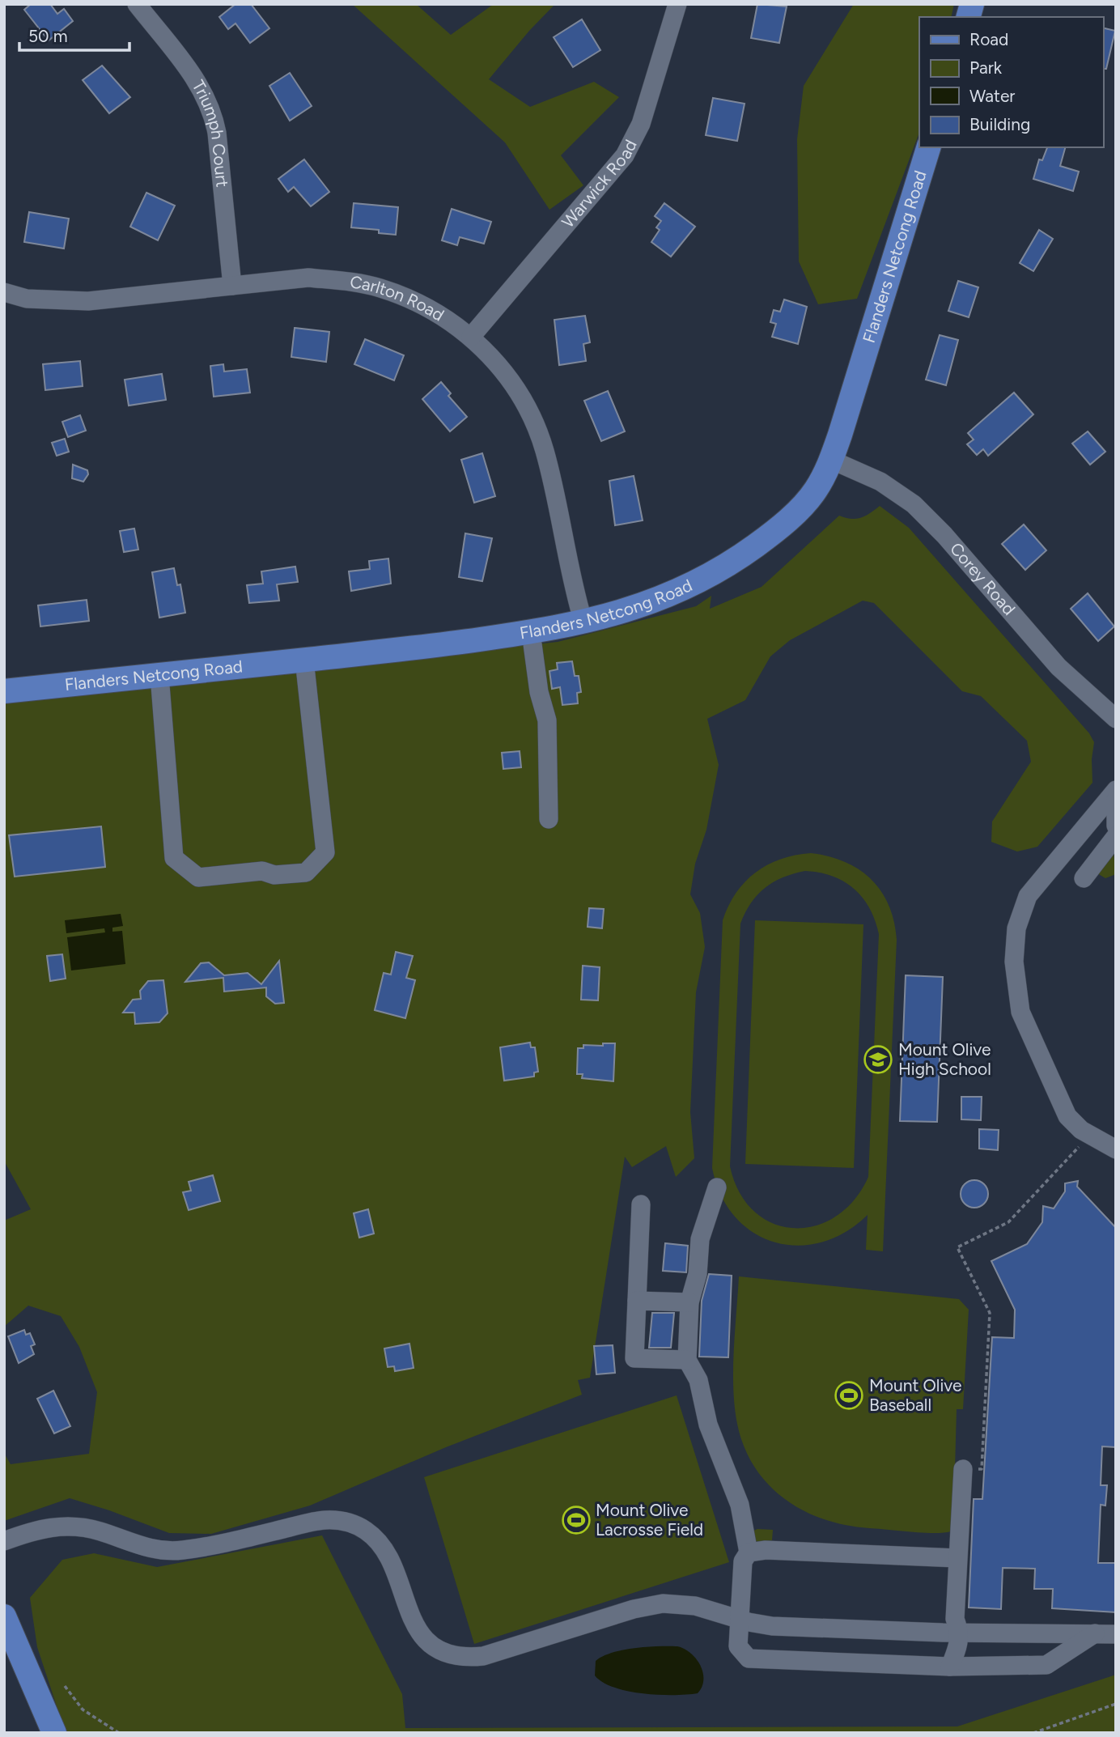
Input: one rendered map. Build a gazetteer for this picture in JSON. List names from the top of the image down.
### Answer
{
  "streets": {
    "main road": ["Flanders Netcong Road"],
    "street": [
      "Triumph Court",
      "Warwick Road",
      "Carlton Road",
      "Corey Road"
    ]
  },
  "crossings": [
    ["Triumph Court", "Carlton Road"],
    ["Warwick Road", "Carlton Road"],
    ["Flanders Netcong Road", "Carlton Road"],
    ["Flanders Netcong Road", "Corey Road"]
  ],
  "places": {
    "school or university": ["Mount Olive High School"],
    "sports": ["Mount Olive Baseball", "Mount Olive Lacrosse Field"]
  },
  "legend": [
    "Road",
    "Park",
    "Water",
    "Building"
  ],
  "scale_bar": "50 m"
}
